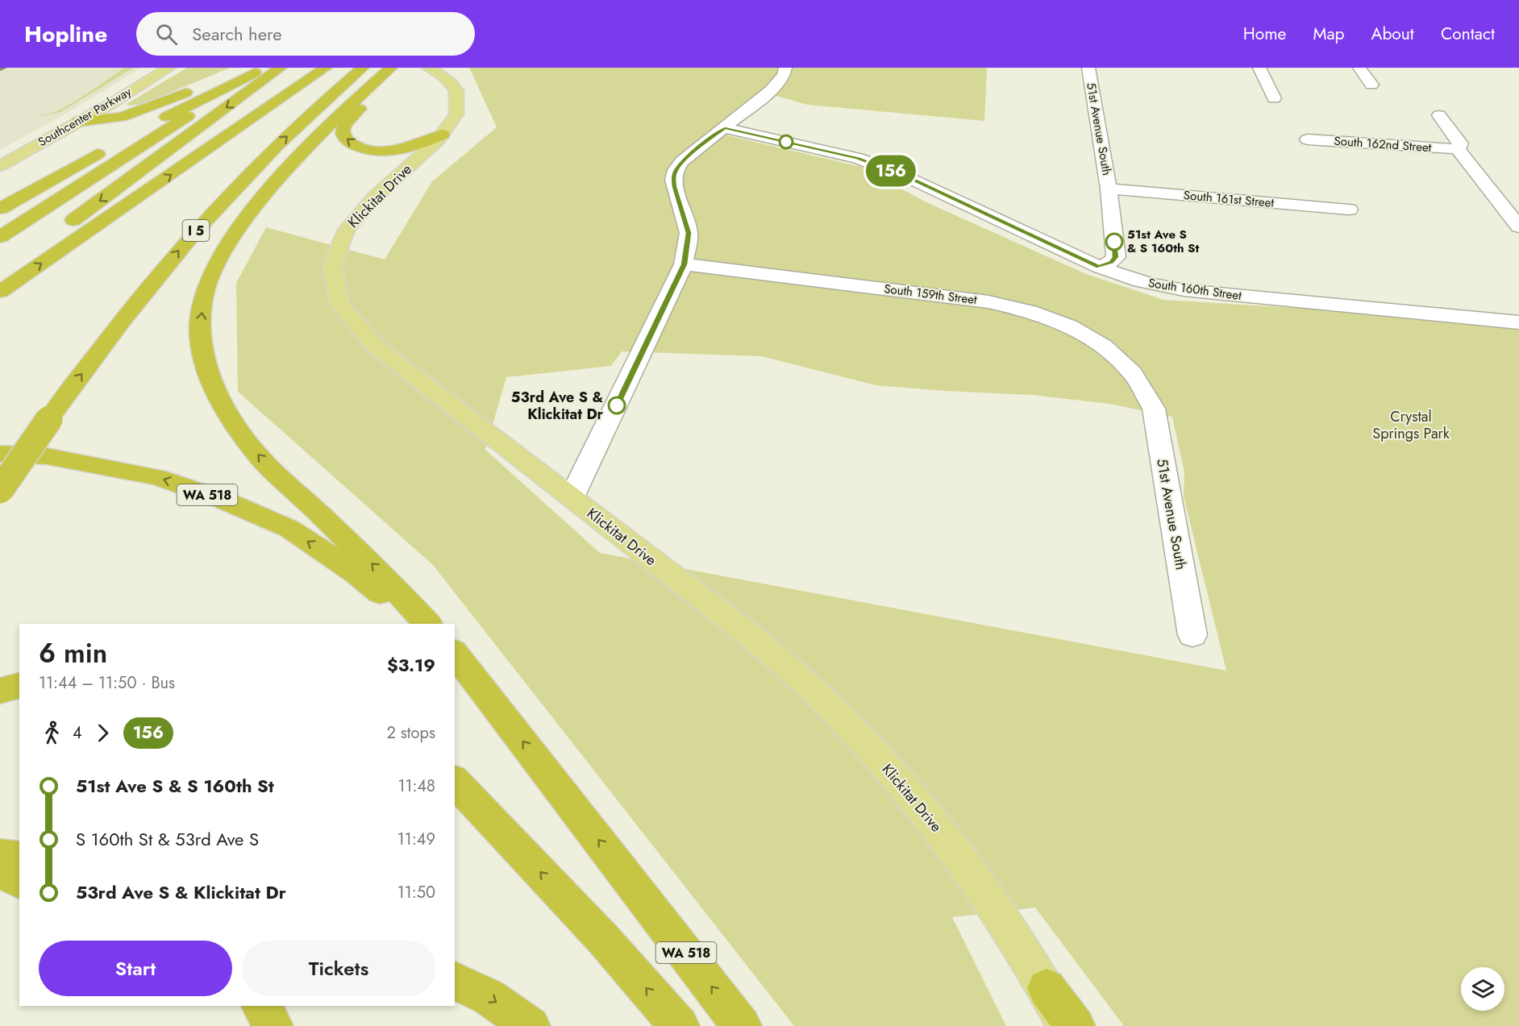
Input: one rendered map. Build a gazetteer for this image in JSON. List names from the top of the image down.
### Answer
{
  "streets": {
    "highway": ["I 5", "WA 518"],
    "main road": ["Southcenter Parkway", "Klickitat Drive"],
    "street": [
      "51st Avenue South",
      "South 162nd Street",
      "South 161st Street",
      "South 160th Street",
      "South 159th Street"
    ]
  },
  "crossings": [
    ["51st Avenue South", "South 161st Street"],
    ["51st Avenue South", "South 160th Street"],
    ["51st Avenue South", "South 159th Street"]
  ],
  "parks": ["Crystal Springs Park"],
  "places": ["51st Ave S & S 160th St", "53rd Ave S & Klickitat Dr"],
  "lines": ["bus line 156"],
  "page": {
    "header": "Hopline",
    "search": "Search here",
    "nav": [
      "Home",
      "Map",
      "About",
      "Contact"
    ],
    "on_map": "156",
    "heading": ["6 min", "11:44 – 11:50 · Bus", "$3.19"],
    "legs": ["4", "156", "2 stops"],
    "list": [
      {
        "name": "51st Ave S & S 160th St",
        "value": "11:48"
      },
      {
        "name": "S 160th St & 53rd Ave S",
        "value": "11:49"
      },
      {
        "name": "53rd Ave S & Klickitat Dr",
        "value": "11:50"
      }
    ],
    "buttons": ["Start", "Tickets"]
  }
}
